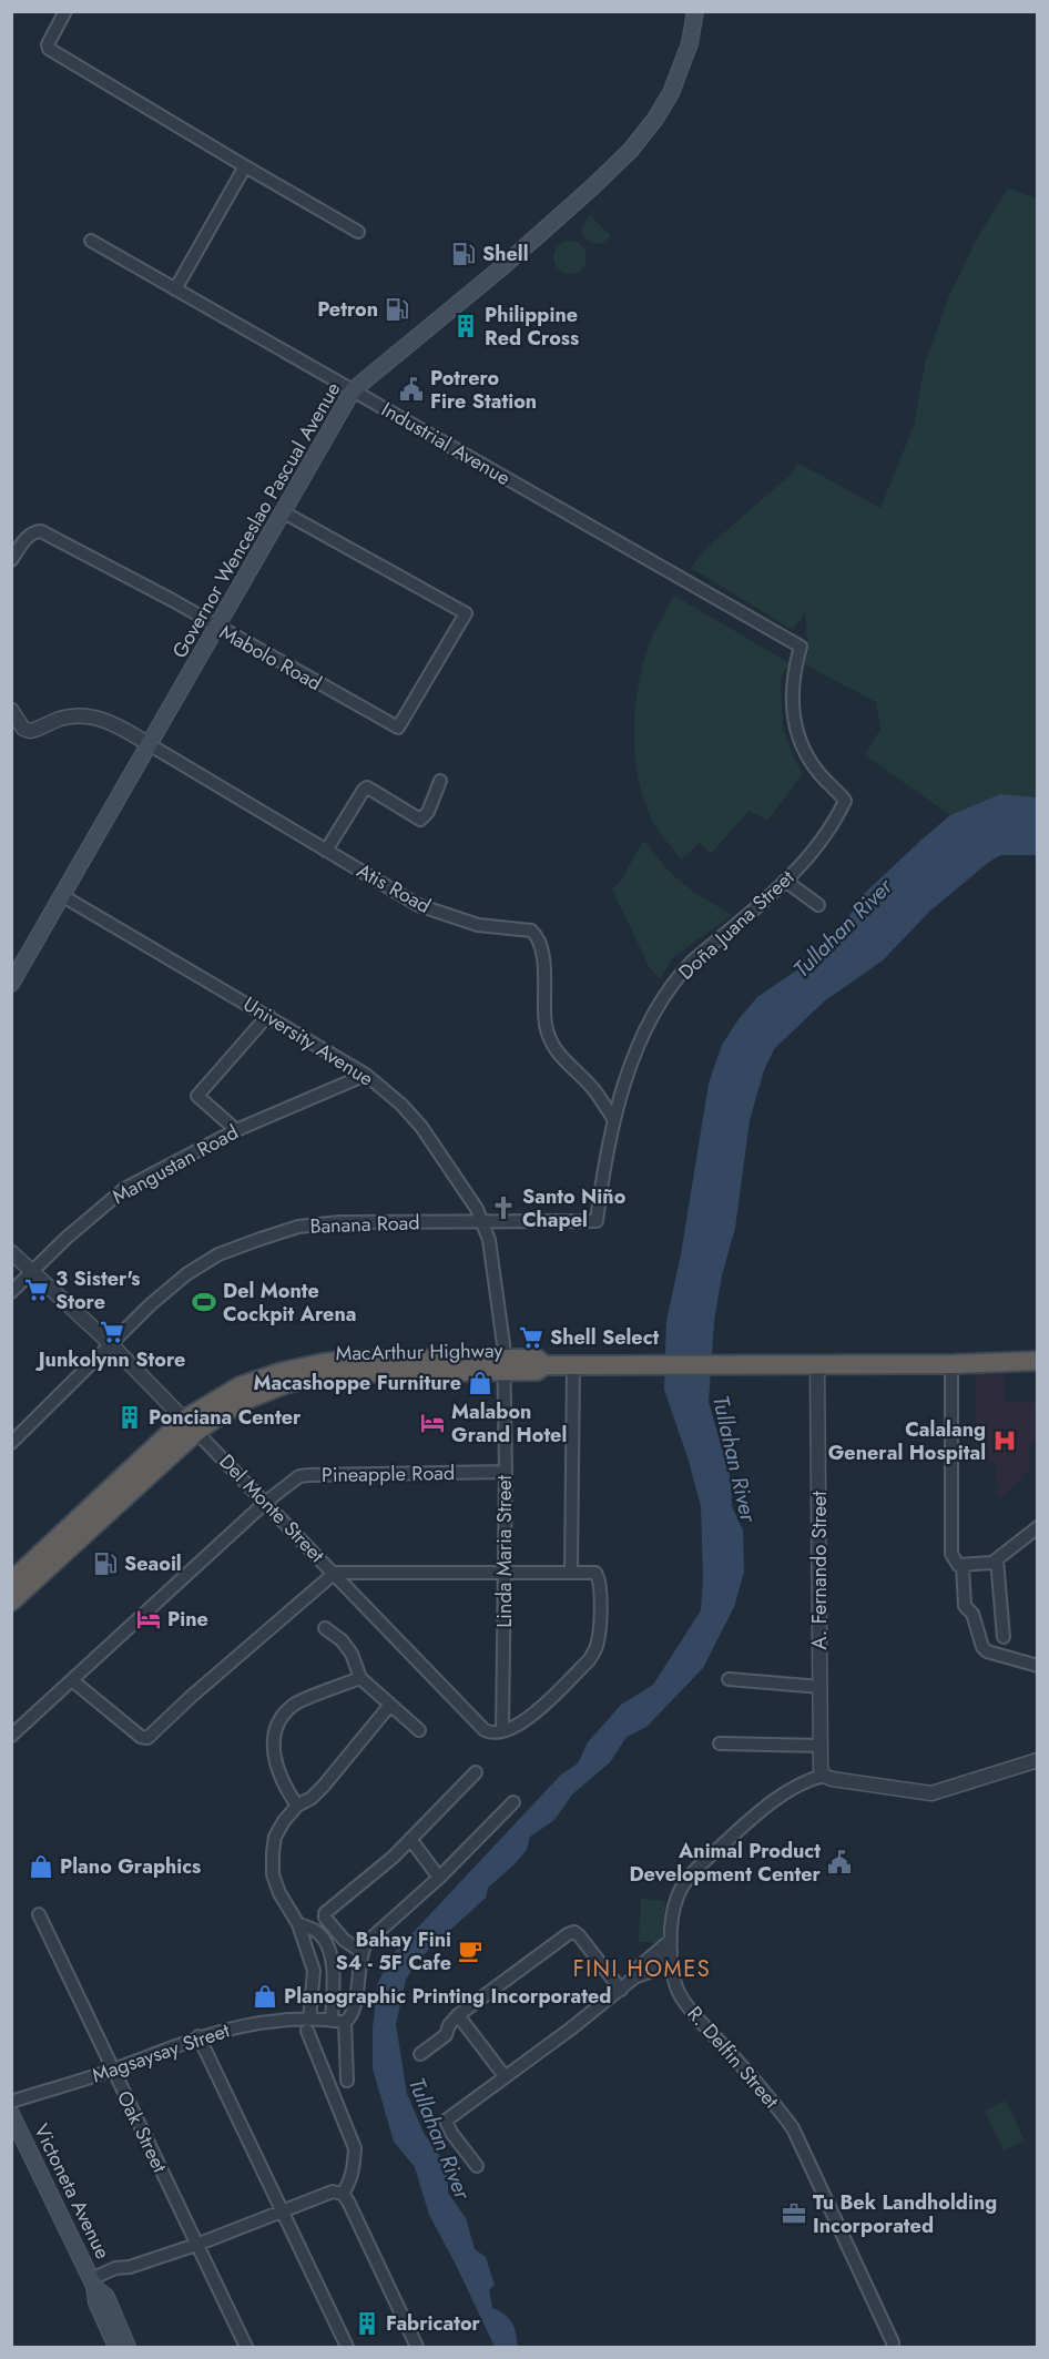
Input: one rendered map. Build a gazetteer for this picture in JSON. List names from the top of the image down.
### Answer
{
  "streets": {
    "highway": ["MacArthur Highway"],
    "main road": ["Governor Wenceslao Pascual Avenue", "Victoneta Avenue"],
    "street": [
      "Industrial Avenue",
      "Mabolo Road",
      "Atis Road",
      "Doña Juana Street",
      "University Avenue",
      "Mangustan Road",
      "Banana Road",
      "Pineapple Road",
      "Del Monte Street",
      "Linda Maria Street",
      "A. Fernando Street",
      "Magsaysay Street",
      "R. Delfin Street",
      "Oak Street"
    ]
  },
  "crossings": [
    ["Industrial Avenue", "Governor Wenceslao Pascual Avenue"],
    ["Industrial Avenue", "Doña Juana Street"],
    ["Governor Wenceslao Pascual Avenue", "Mabolo Road"],
    ["Governor Wenceslao Pascual Avenue", "Atis Road"],
    ["Governor Wenceslao Pascual Avenue", "University Avenue"],
    ["Atis Road", "Doña Juana Street"],
    ["Doña Juana Street", "Banana Road"],
    ["University Avenue", "Mangustan Road"],
    ["University Avenue", "Banana Road"],
    ["University Avenue", "MacArthur Highway"],
    ["University Avenue", "Linda Maria Street"],
    ["Mangustan Road", "Del Monte Street"],
    ["Banana Road", "Del Monte Street"],
    ["MacArthur Highway", "Del Monte Street"],
    ["MacArthur Highway", "Linda Maria Street"],
    ["MacArthur Highway", "A. Fernando Street"],
    ["Pineapple Road", "Del Monte Street"],
    ["Pineapple Road", "Linda Maria Street"],
    ["Del Monte Street", "Linda Maria Street"],
    ["A. Fernando Street", "R. Delfin Street"],
    ["Magsaysay Street", "Oak Street"]
  ],
  "districts": ["FINI HOMES"],
  "water": ["Tullahan River"],
  "places": {
    "fuel station": ["Shell", "Petron", "Seaoil"],
    "building": ["Philippine Red Cross", "Ponciana Center", "Fabricator"],
    "public building": ["Potrero Fire Station", "Animal Product Development Center"],
    "church": ["Santo Niño Chapel"],
    "supermarket": ["3 Sister's Store", "Junkolynn Store", "Shell Select"],
    "sports": ["Del Monte Cockpit Arena"],
    "shop": ["Macashoppe Furniture", "Plano Graphics", "Planographic Printing Incorporated"],
    "hotel": ["Malabon Grand Hotel", "Pine"],
    "hospital": ["Calalang General Hospital"],
    "cafe": ["Bahay Fini S4 - 5F Cafe"],
    "office": ["Tu Bek Landholding Incorporated"]
  }
}
